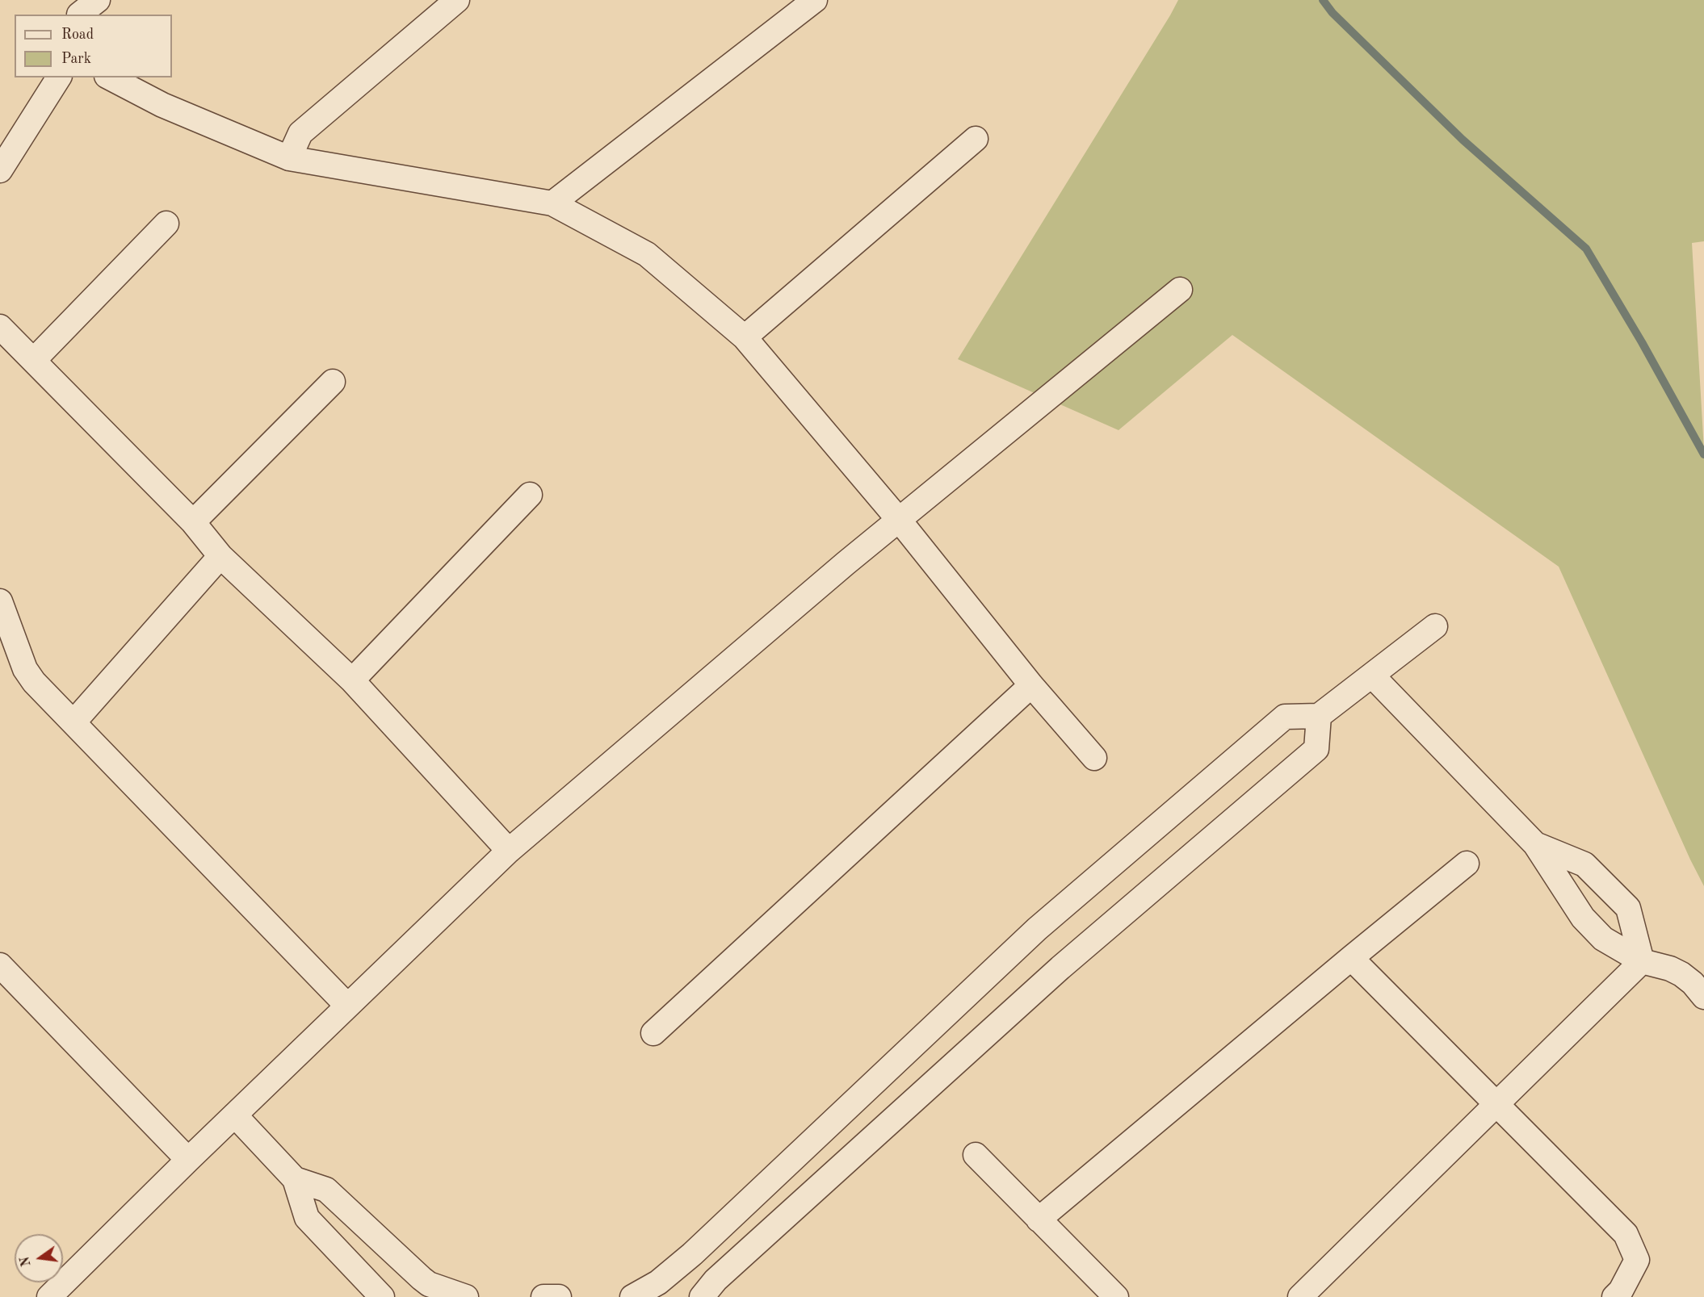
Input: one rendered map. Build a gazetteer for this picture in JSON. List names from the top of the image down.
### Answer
{
  "legend": ["Road", "Park"],
  "north": "left"
}
